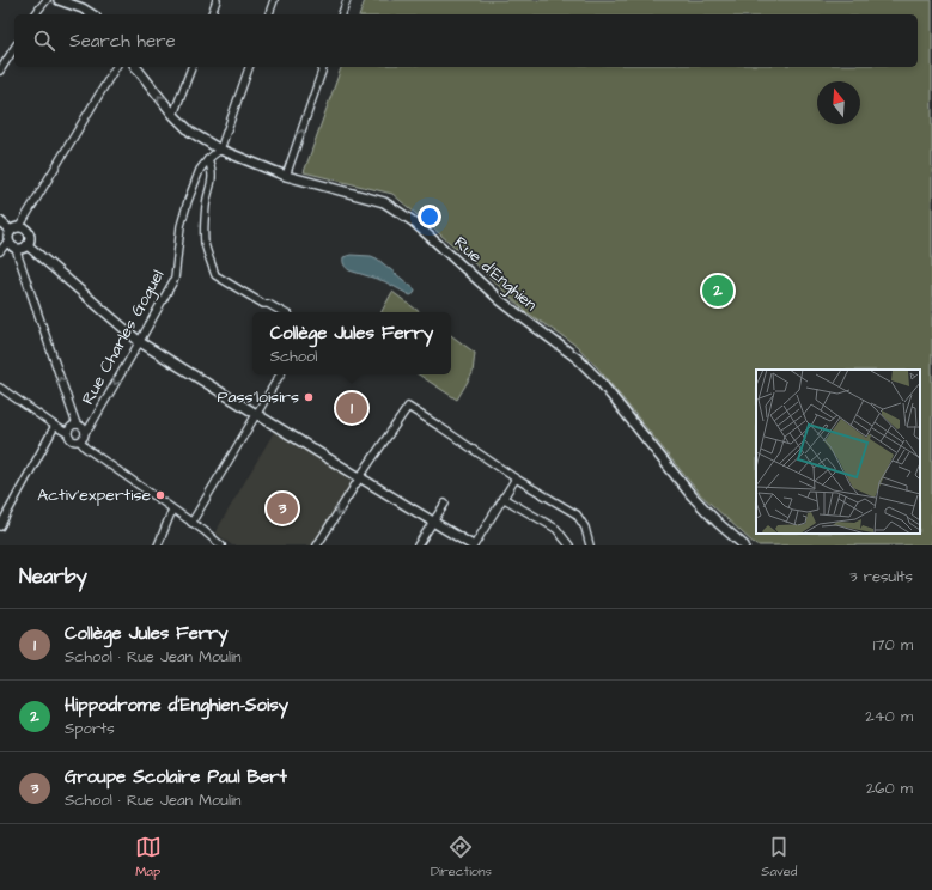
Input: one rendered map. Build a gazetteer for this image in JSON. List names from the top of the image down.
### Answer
{
  "streets": {
    "street": ["Rue d'Enghien", "Rue Charles Goguel"]
  },
  "crossings": [
    ["Rue d'Enghien", "Rue Charles Goguel"]
  ],
  "places": ["Pass’loisirs", "Activ'expertise"],
  "north": "top",
  "page": {
    "search": "Search here",
    "pins": ["2", "1", "3"],
    "popup": ["Collège Jules Ferry", "School"],
    "heading": ["Nearby", "3 results"],
    "list": [
      {
        "mark": "1",
        "name": "Collège Jules Ferry",
        "note": "School · Rue Jean Moulin",
        "value": "170 m"
      },
      {
        "mark": "2",
        "name": "Hippodrome d'Enghien-Soisy",
        "note": "Sports",
        "value": "240 m"
      },
      {
        "mark": "3",
        "name": "Groupe Scolaire Paul Bert",
        "note": "School · Rue Jean Moulin",
        "value": "260 m"
      }
    ],
    "nav": ["Map", "Directions", "Saved"]
  }
}
